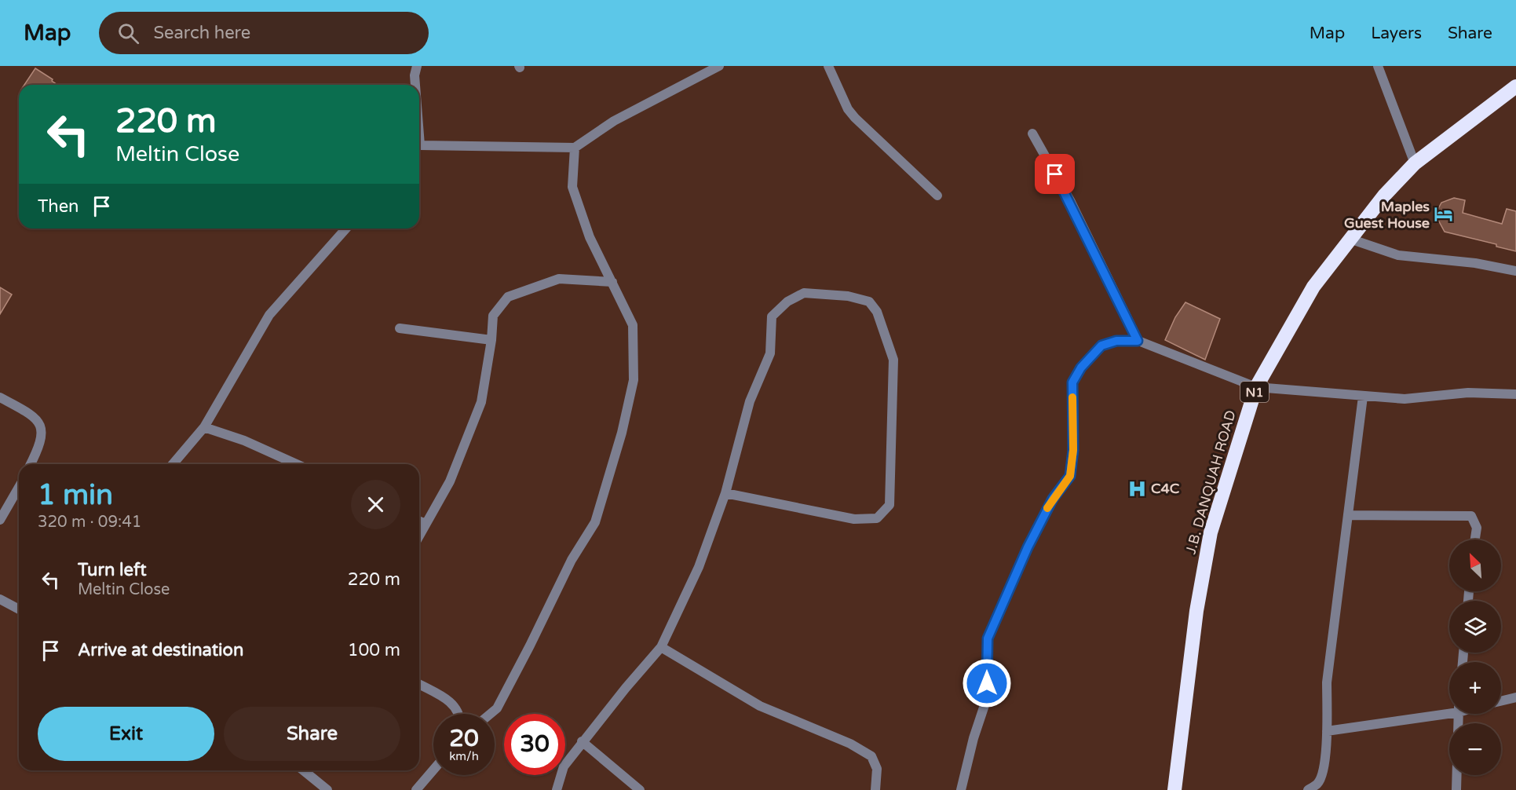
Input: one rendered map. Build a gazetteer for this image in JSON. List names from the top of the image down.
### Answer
{
  "streets": {
    "highway": ["N1", "J.B. DANQUAH ROAD"]
  },
  "places": {
    "hotel": ["Maples Guest House"],
    "hospital": ["C4C"]
  },
  "north": "top left",
  "page": {
    "header": "Map",
    "search": "Search here",
    "nav": ["Map", "Layers", "Share"],
    "turn": ["220 m", "Meltin Close"],
    "then": "Then",
    "heading": ["1 min", "320 m · 09:41"],
    "map_buttons": ["+", "−"],
    "list": [
      {
        "name": "Turn left",
        "note": "Meltin Close",
        "value": "220 m"
      },
      {
        "name": "Arrive at destination",
        "value": "100 m"
      }
    ],
    "buttons": ["Exit", "Share"],
    "speed": "20 km/h",
    "limit": "30"
  }
}
